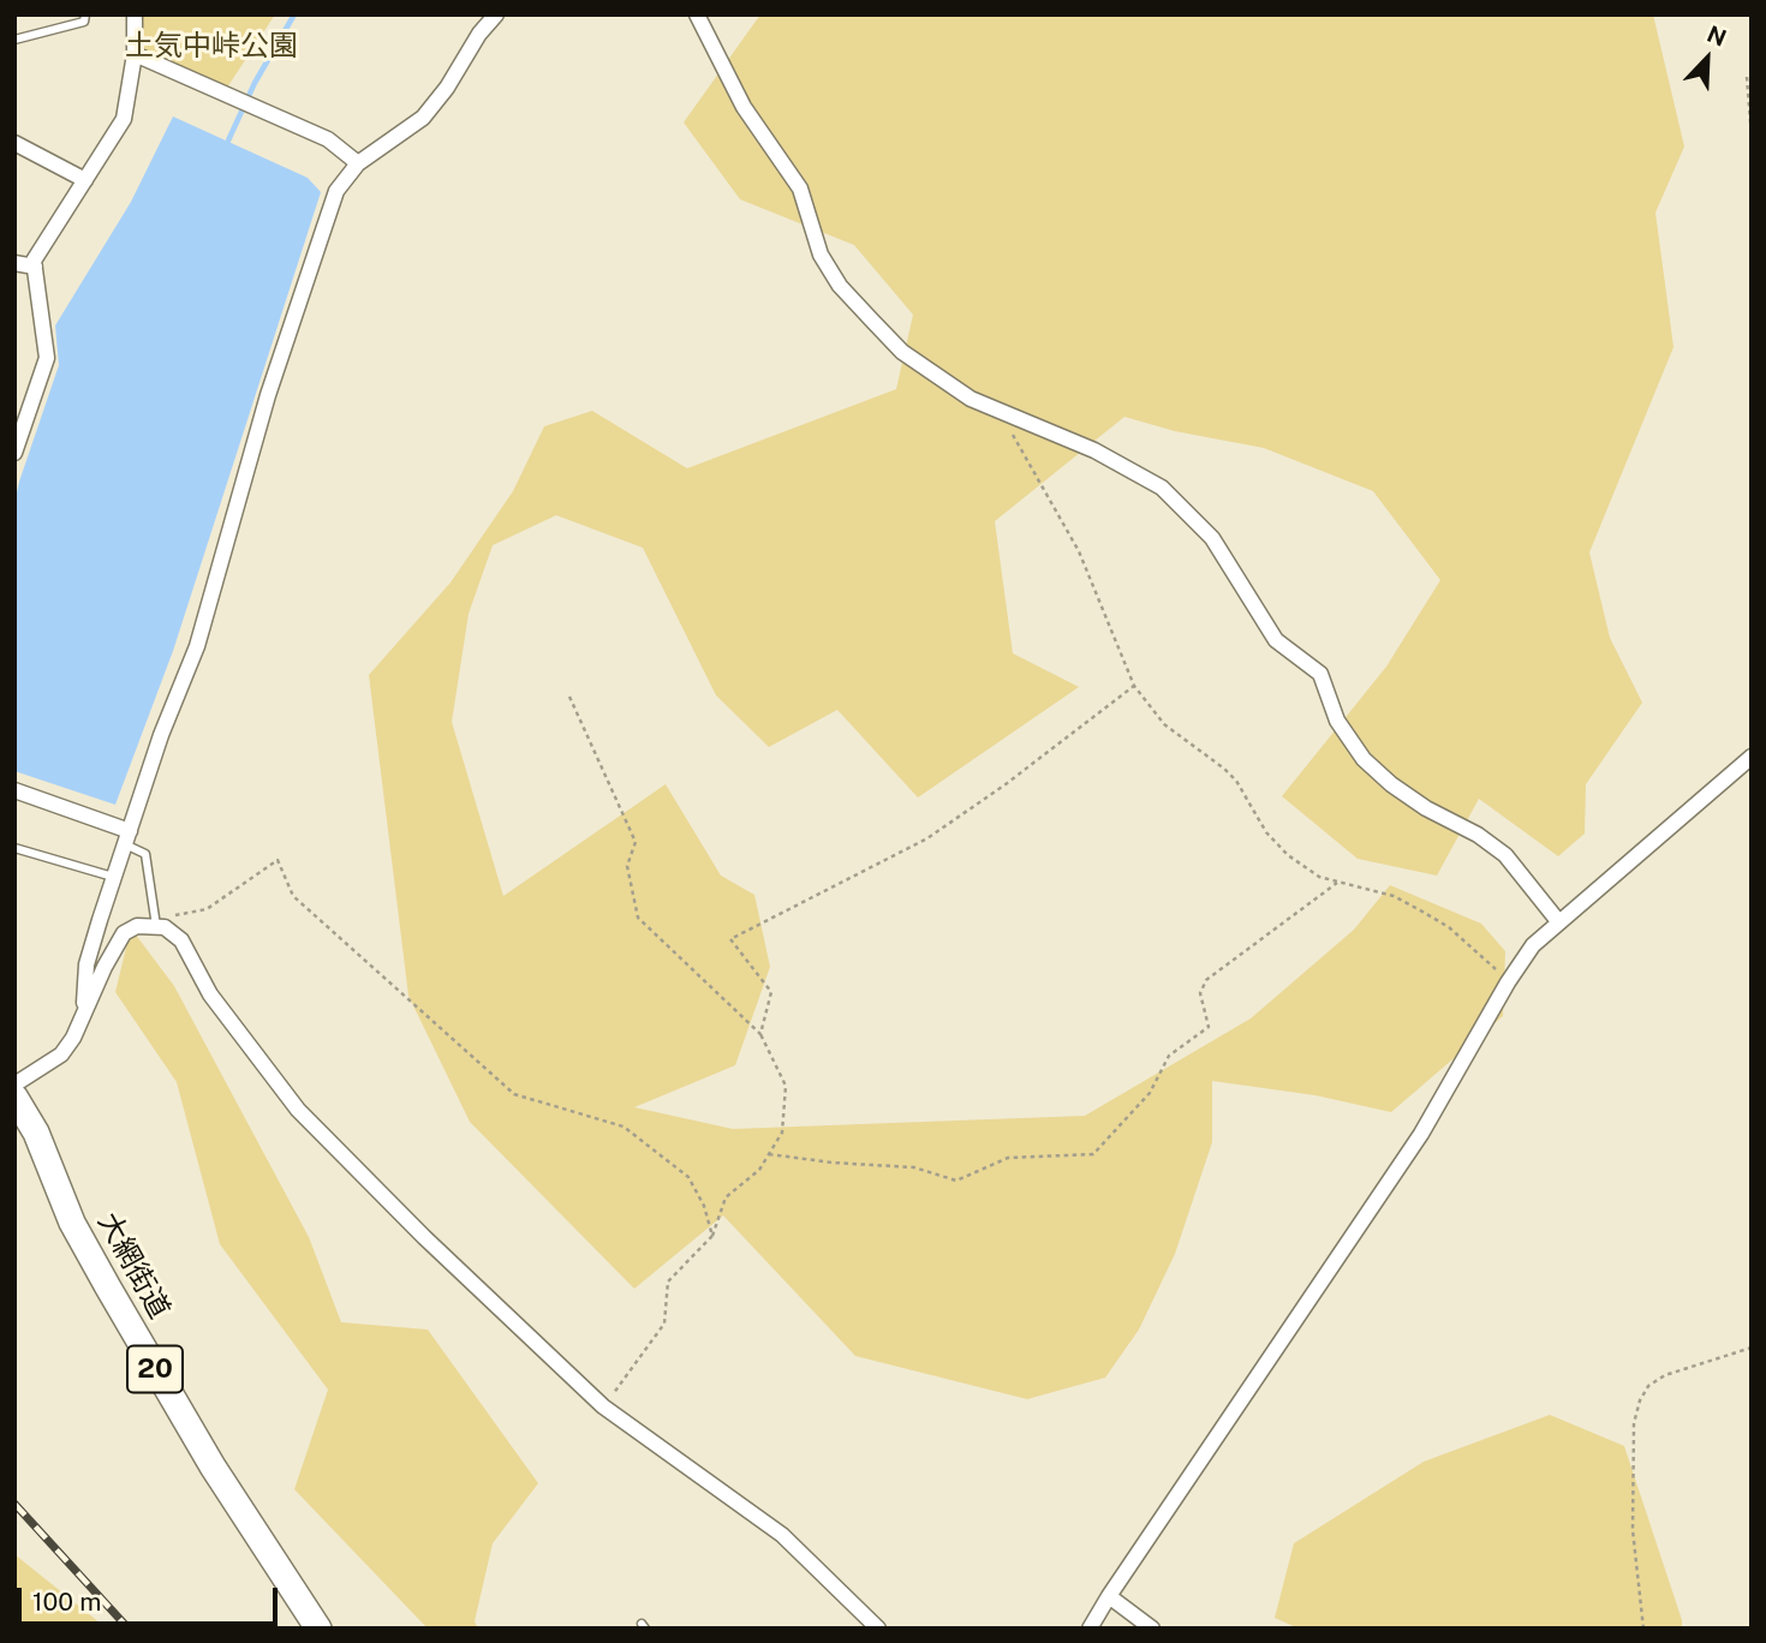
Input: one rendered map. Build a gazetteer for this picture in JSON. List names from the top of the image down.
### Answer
{
  "streets": {
    "main road": ["大網街道", "20"]
  },
  "parks": ["土気中峠公園"],
  "scale_bar": "100 m",
  "north": "top right"
}
